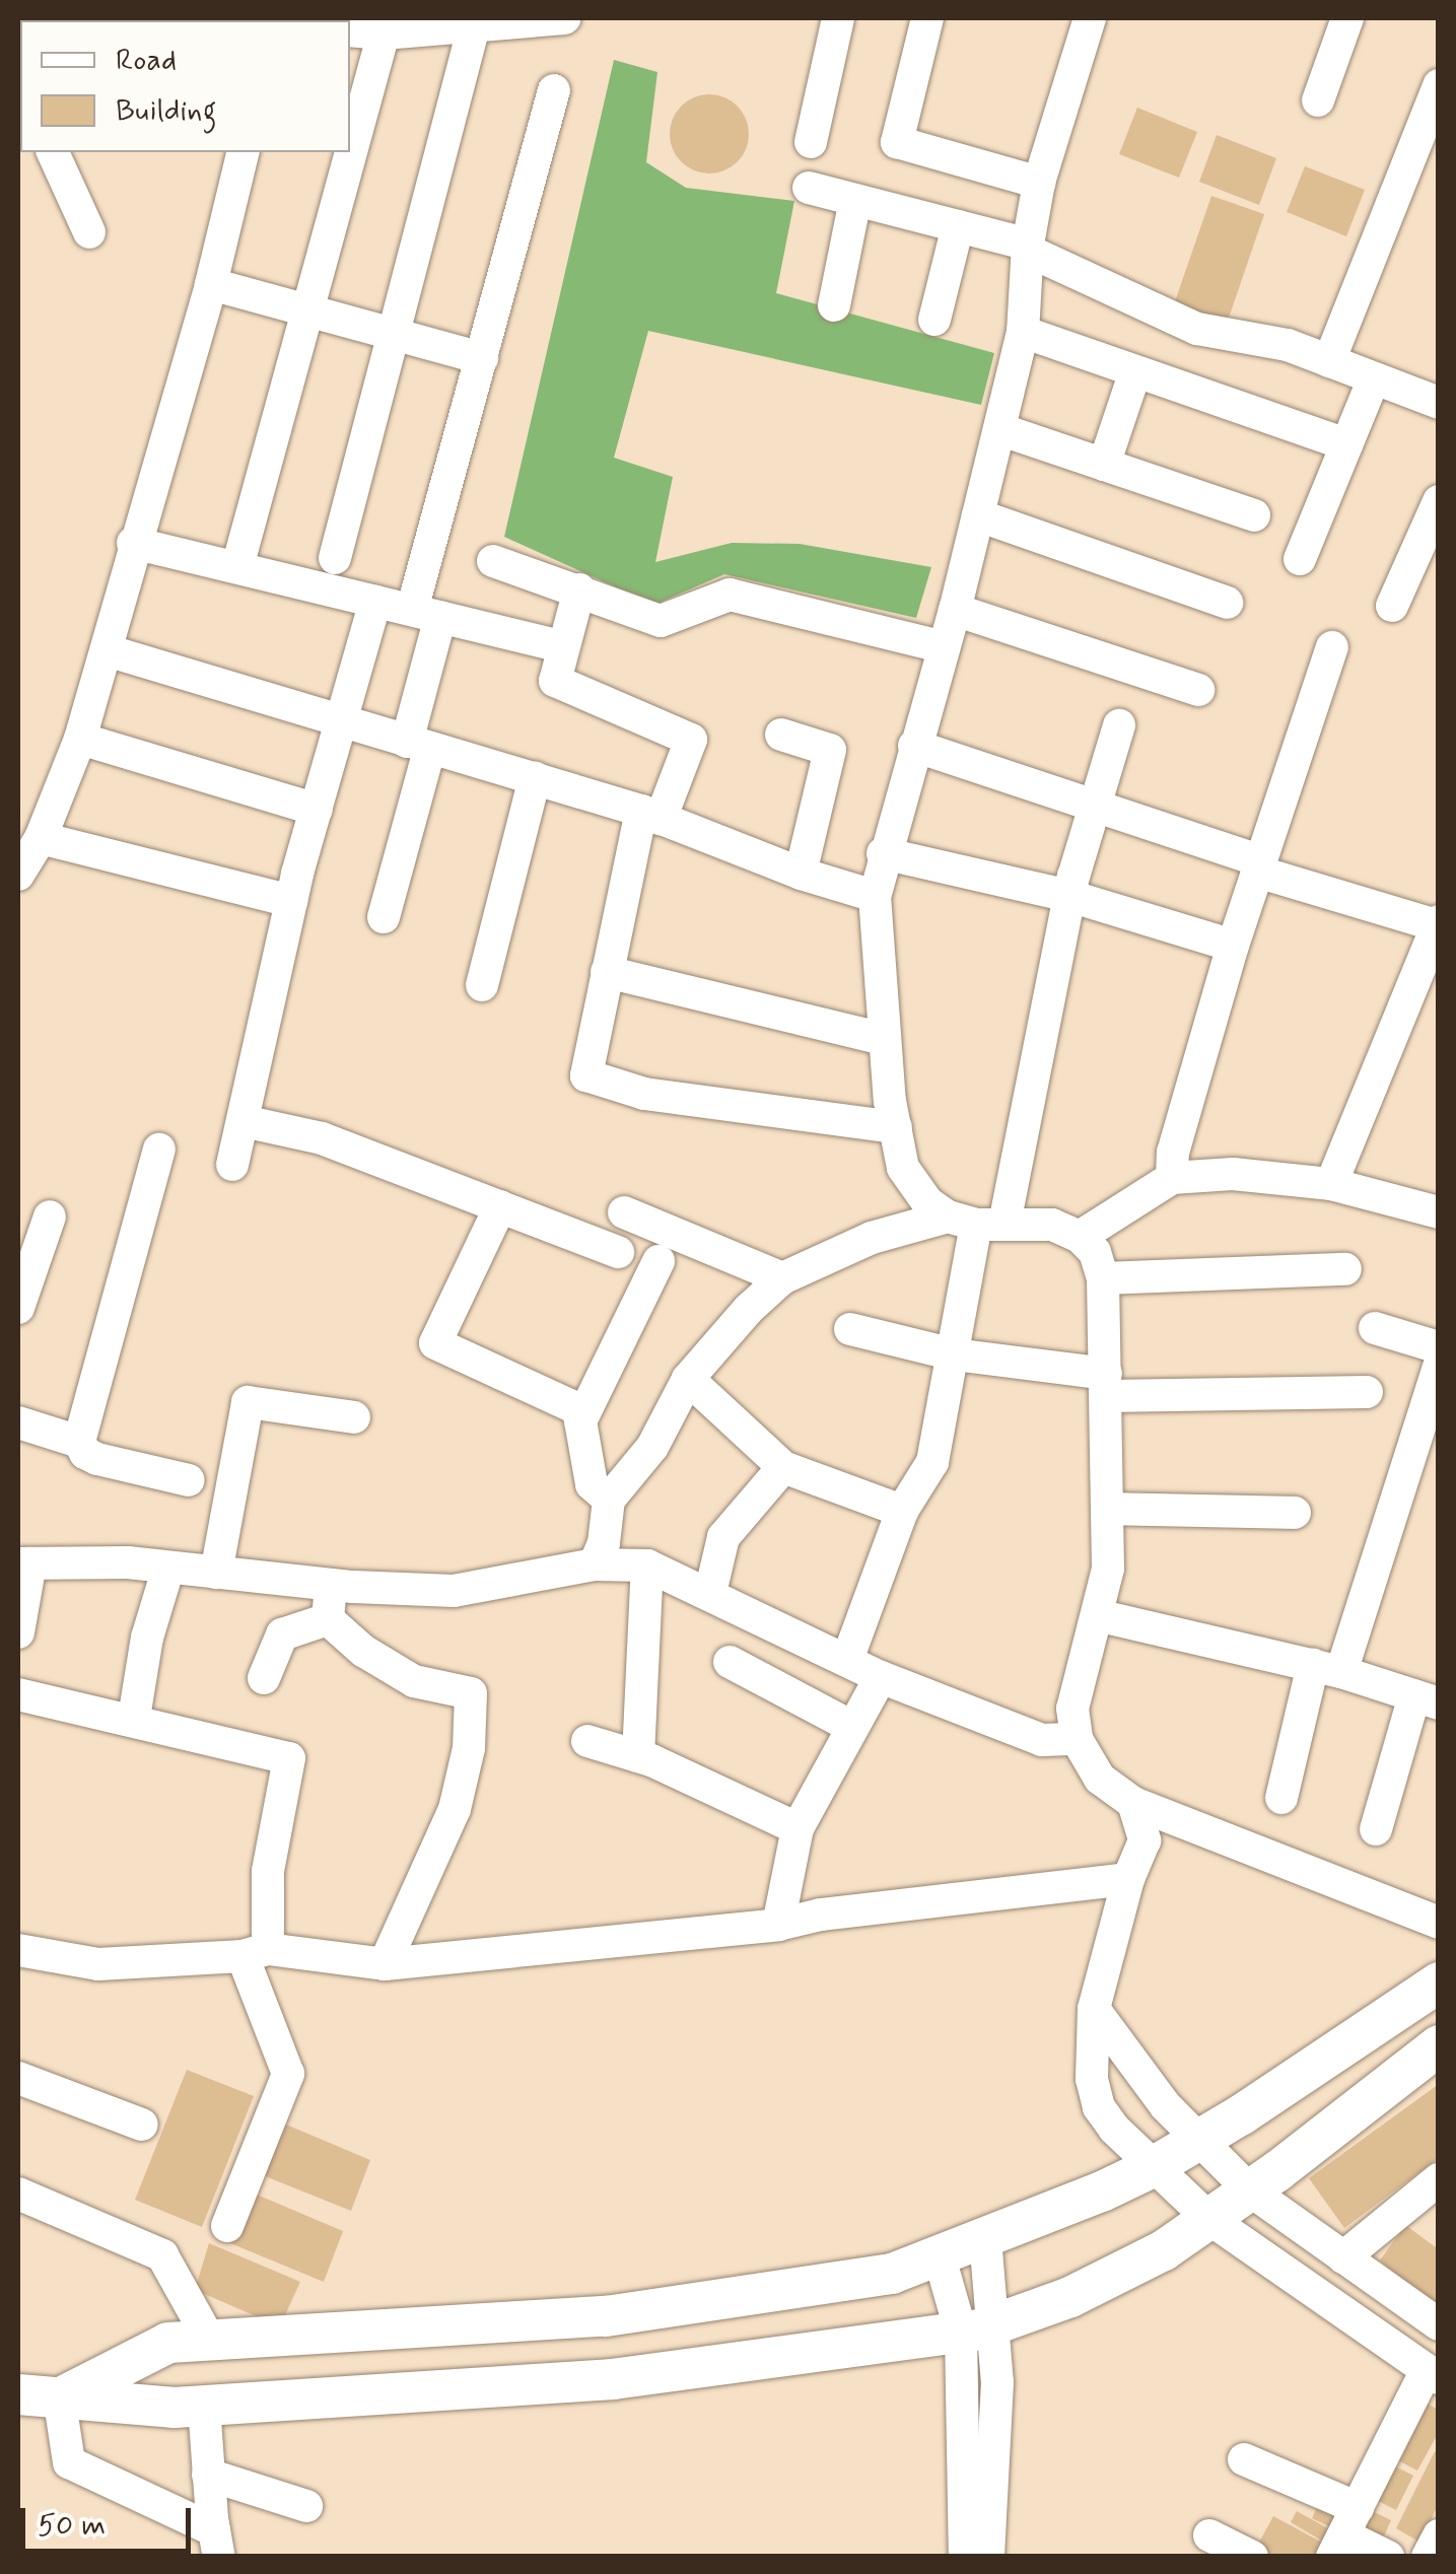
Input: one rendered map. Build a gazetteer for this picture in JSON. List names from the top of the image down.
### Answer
{
  "legend": ["Road", "Building"],
  "scale_bar": "50 m"
}
